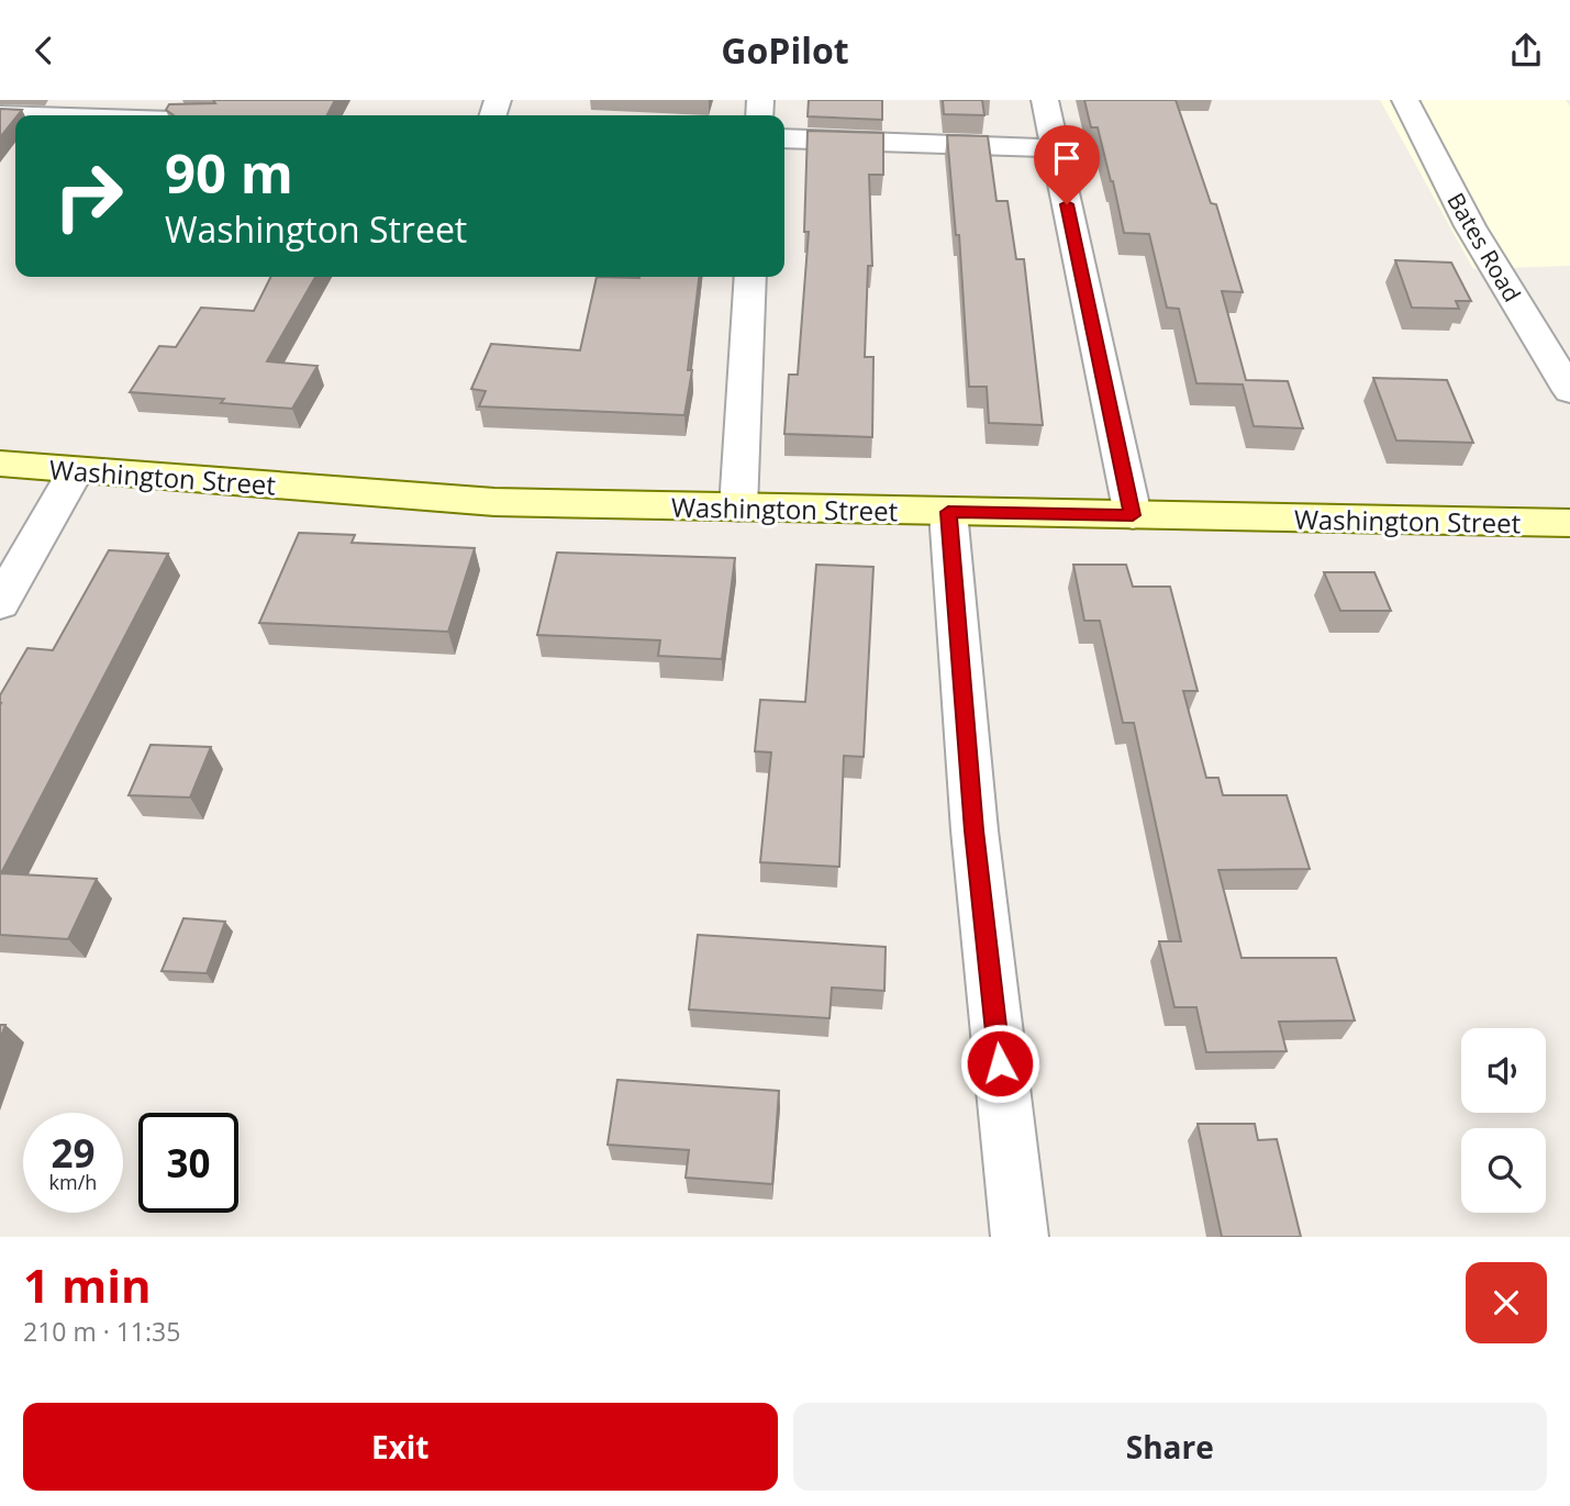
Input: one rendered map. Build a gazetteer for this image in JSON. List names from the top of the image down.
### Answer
{
  "streets": {
    "main road": ["Washington Street"],
    "street": ["Bates Road"]
  },
  "page": {
    "header": "GoPilot",
    "turn": ["90 m", "Washington Street"],
    "speed": "29 km/h",
    "limit": "30",
    "heading": ["1 min", "210 m · 11:35"],
    "buttons": ["Exit", "Share"]
  }
}
